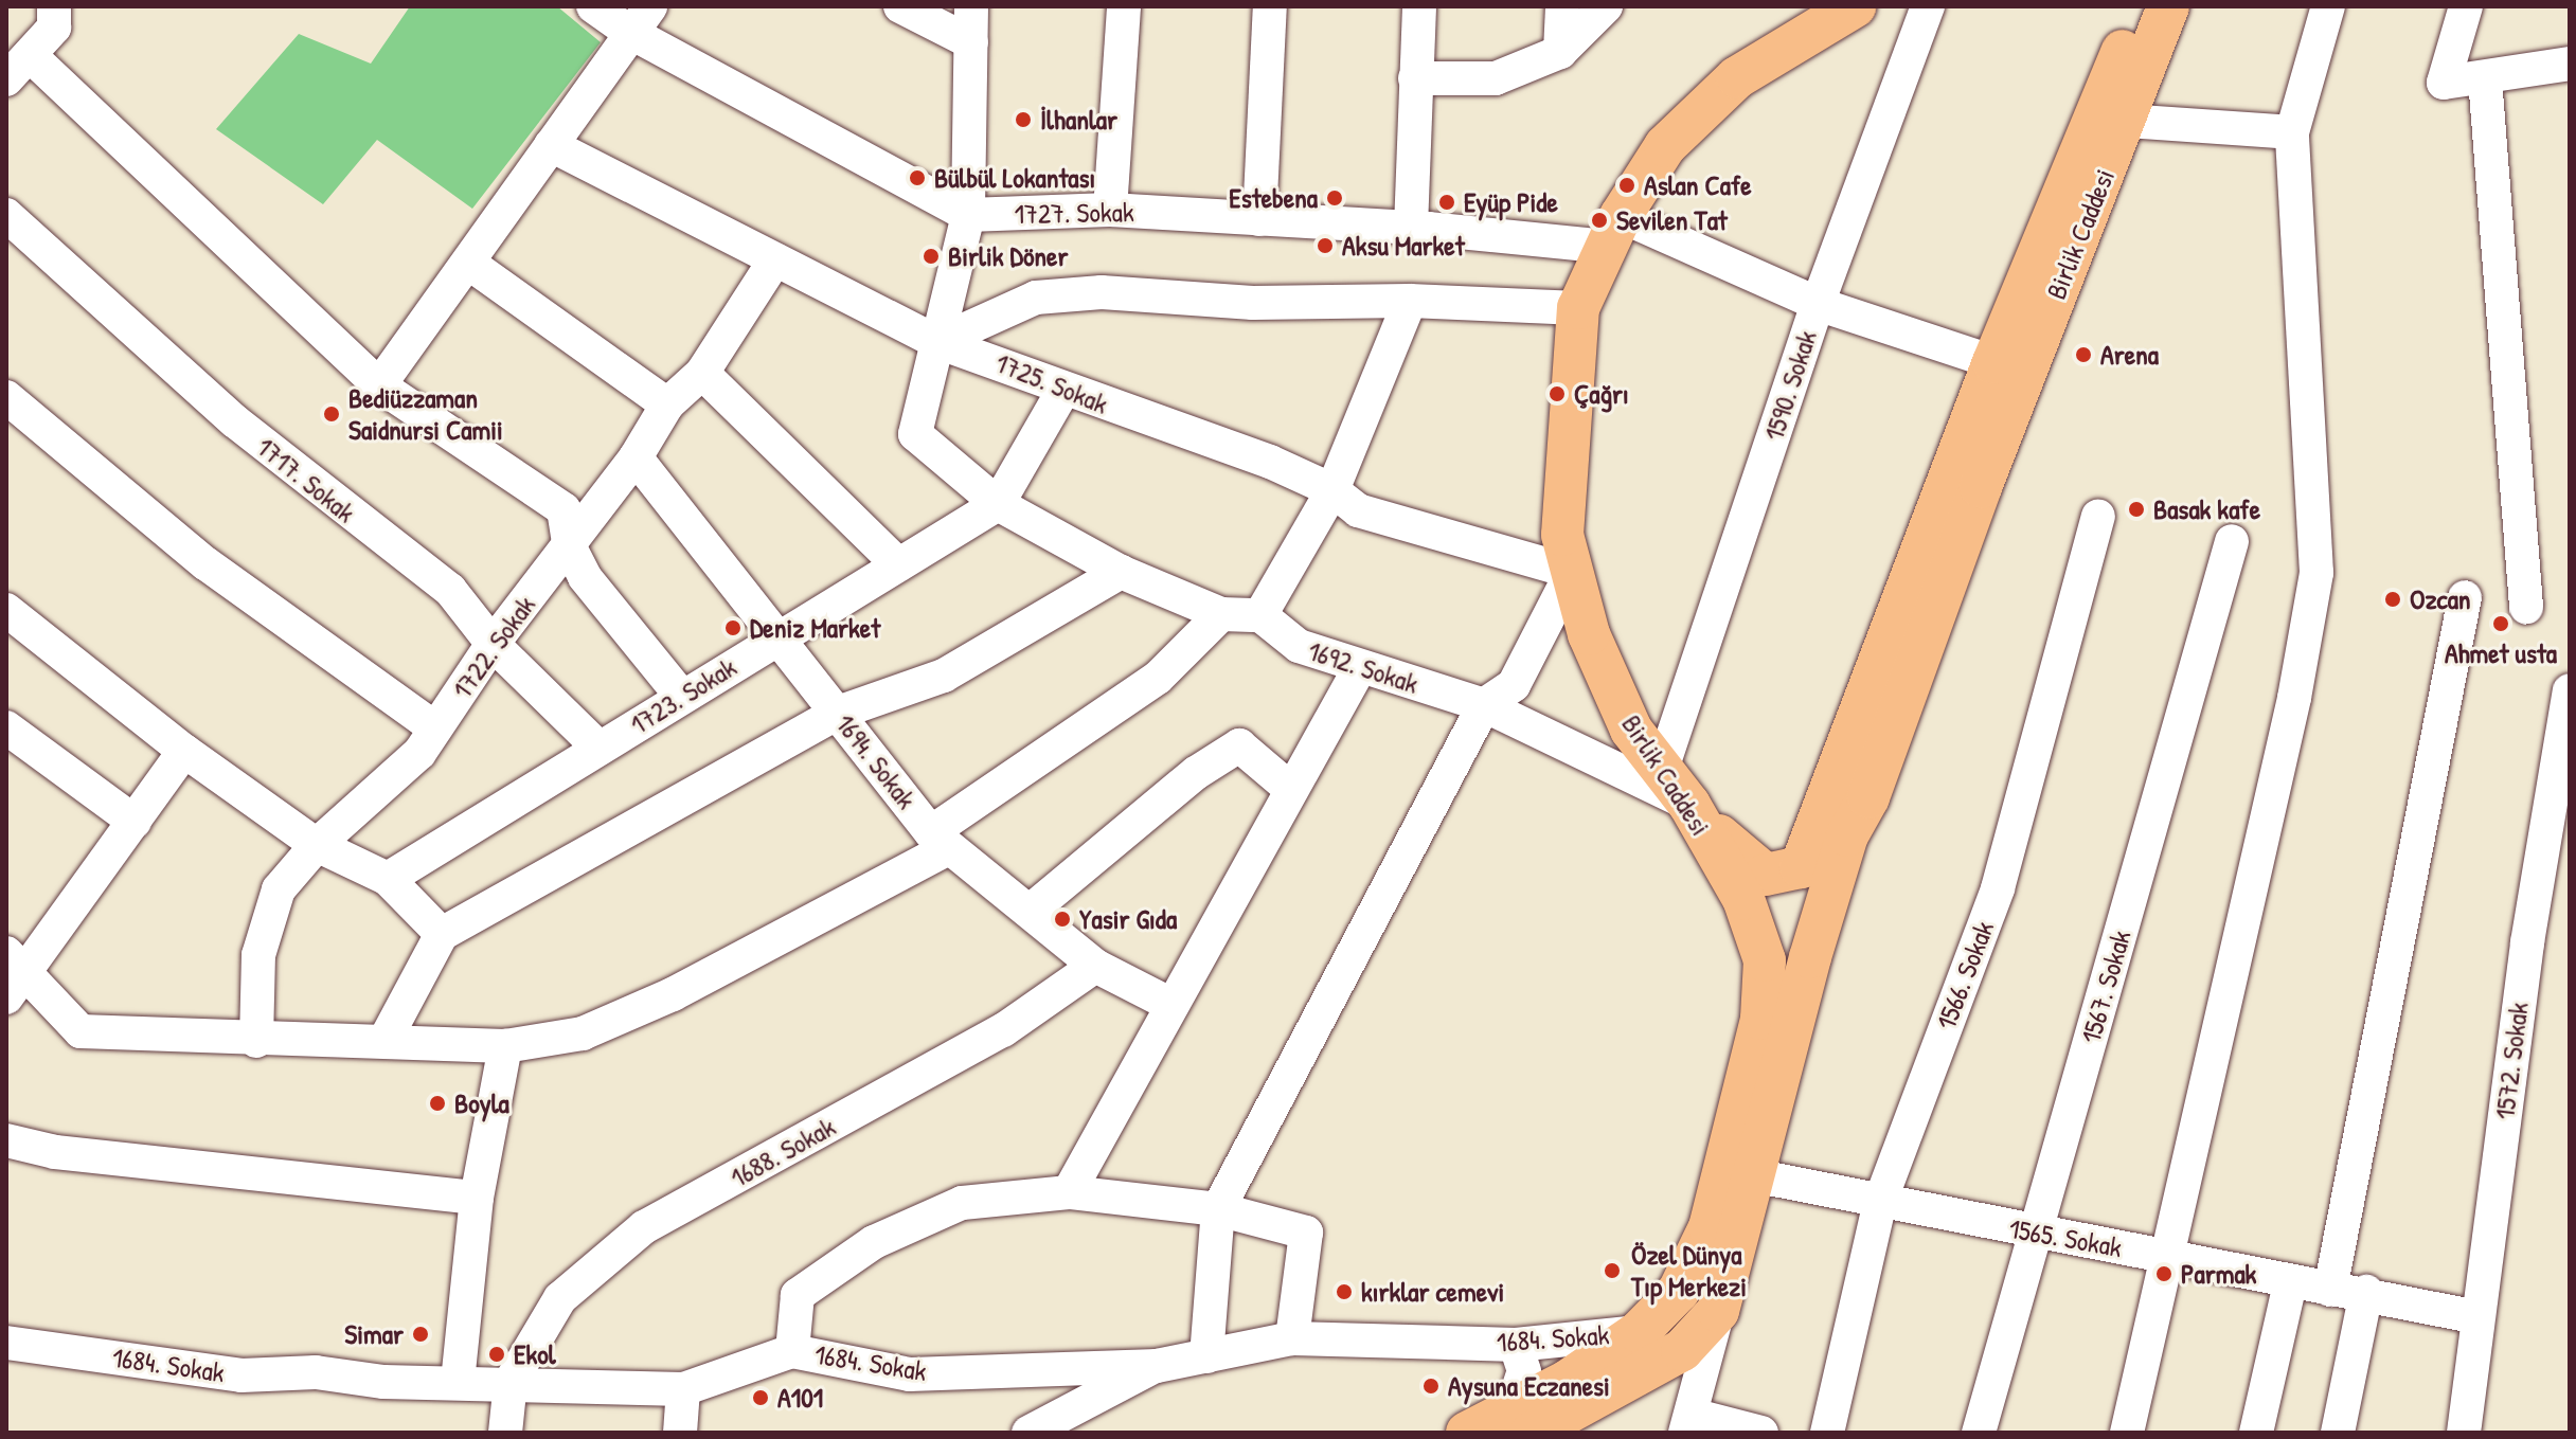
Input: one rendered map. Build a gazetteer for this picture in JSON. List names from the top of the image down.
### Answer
{
  "streets": {
    "main road": ["Birlik Caddesi"],
    "street": [
      "1727. Sokak",
      "1725. Sokak",
      "1590. Sokak",
      "1717. Sokak",
      "1722. Sokak",
      "1692. Sokak",
      "1723. Sokak",
      "1694. Sokak",
      "1566. Sokak",
      "1567. Sokak",
      "1572. Sokak",
      "1688. Sokak",
      "1565. Sokak",
      "1684. Sokak"
    ]
  },
  "crossings": [
    ["1727. Sokak", "Birlik Caddesi"],
    ["1727. Sokak", "1590. Sokak"],
    ["Birlik Caddesi", "1725. Sokak"],
    ["Birlik Caddesi", "1590. Sokak"],
    ["Birlik Caddesi", "1692. Sokak"],
    ["Birlik Caddesi", "1565. Sokak"],
    ["Birlik Caddesi", "1684. Sokak"],
    ["1725. Sokak", "1722. Sokak"],
    ["1725. Sokak", "1723. Sokak"],
    ["1717. Sokak", "1722. Sokak"],
    ["1717. Sokak", "1723. Sokak"],
    ["1722. Sokak", "1694. Sokak"],
    ["1723. Sokak", "1694. Sokak"],
    ["1694. Sokak", "1688. Sokak"],
    ["1566. Sokak", "1565. Sokak"],
    ["1567. Sokak", "1565. Sokak"],
    ["1572. Sokak", "1565. Sokak"],
    ["1688. Sokak", "1684. Sokak"]
  ],
  "places": [
    "İlhanlar",
    "Bülbül Lokantası",
    "Aslan Cafe",
    "Estebena",
    "Eyüp Pide",
    "Sevilen Tat",
    "Aksu Market",
    "Birlik Döner",
    "Arena",
    "Çağrı",
    "Bediüzzaman Saidnursi Camii",
    "Basak kafe",
    "Ozcan",
    "Ahmet usta",
    "Deniz Market",
    "Yasir Gıda",
    "Boyla",
    "Özel Dünya Tıp Merkezi",
    "Parmak",
    "kırklar cemevi",
    "Simar",
    "Ekol",
    "Aysuna Eczanesi",
    "A101"
  ]
}
